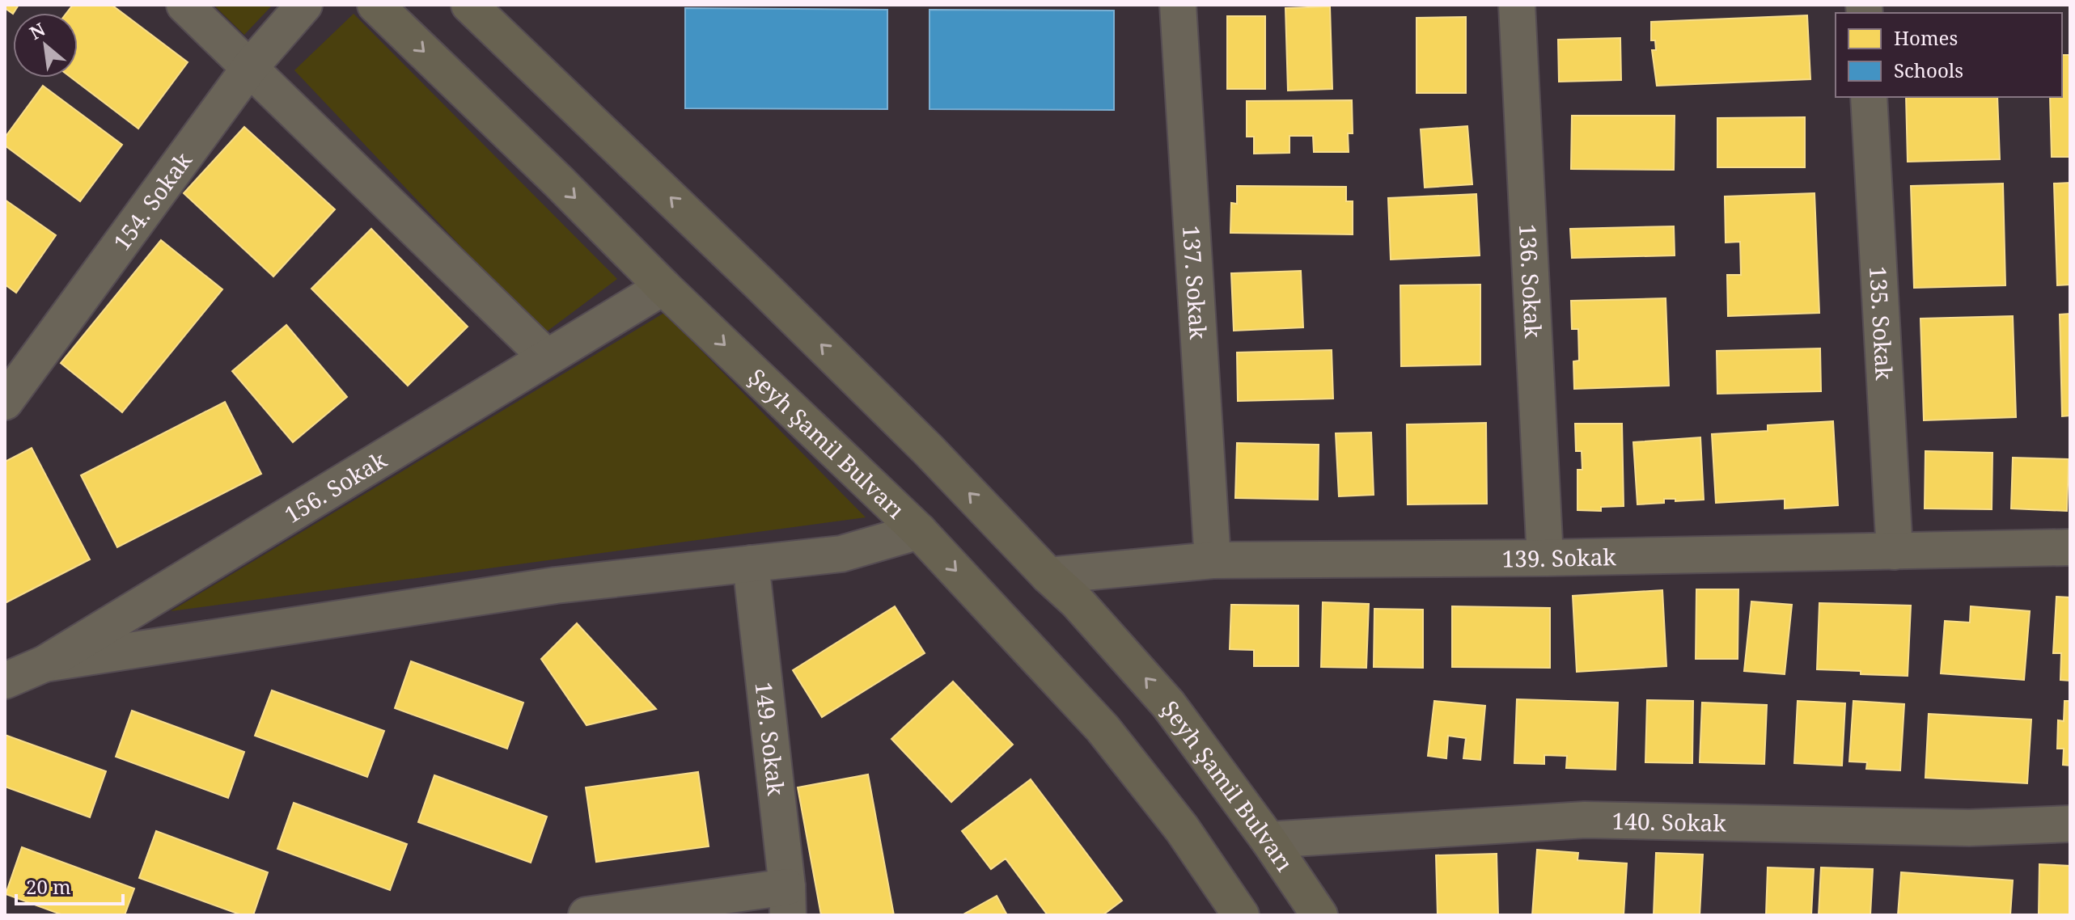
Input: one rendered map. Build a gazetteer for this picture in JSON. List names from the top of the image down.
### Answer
{
  "streets": {
    "main road": ["Şeyh Şamil Bulvarı"],
    "street": [
      "154. Sokak",
      "136. Sokak",
      "137. Sokak",
      "135. Sokak",
      "156. Sokak",
      "139. Sokak",
      "149. Sokak",
      "140. Sokak"
    ]
  },
  "crossings": [
    ["136. Sokak", "139. Sokak"],
    ["137. Sokak", "139. Sokak"],
    ["135. Sokak", "139. Sokak"],
    ["Şeyh Şamil Bulvarı", "156. Sokak"],
    ["Şeyh Şamil Bulvarı", "139. Sokak"],
    ["Şeyh Şamil Bulvarı", "140. Sokak"]
  ],
  "legend": ["Homes", "Schools"],
  "scale_bar": "20 m",
  "north": "top left"
}
